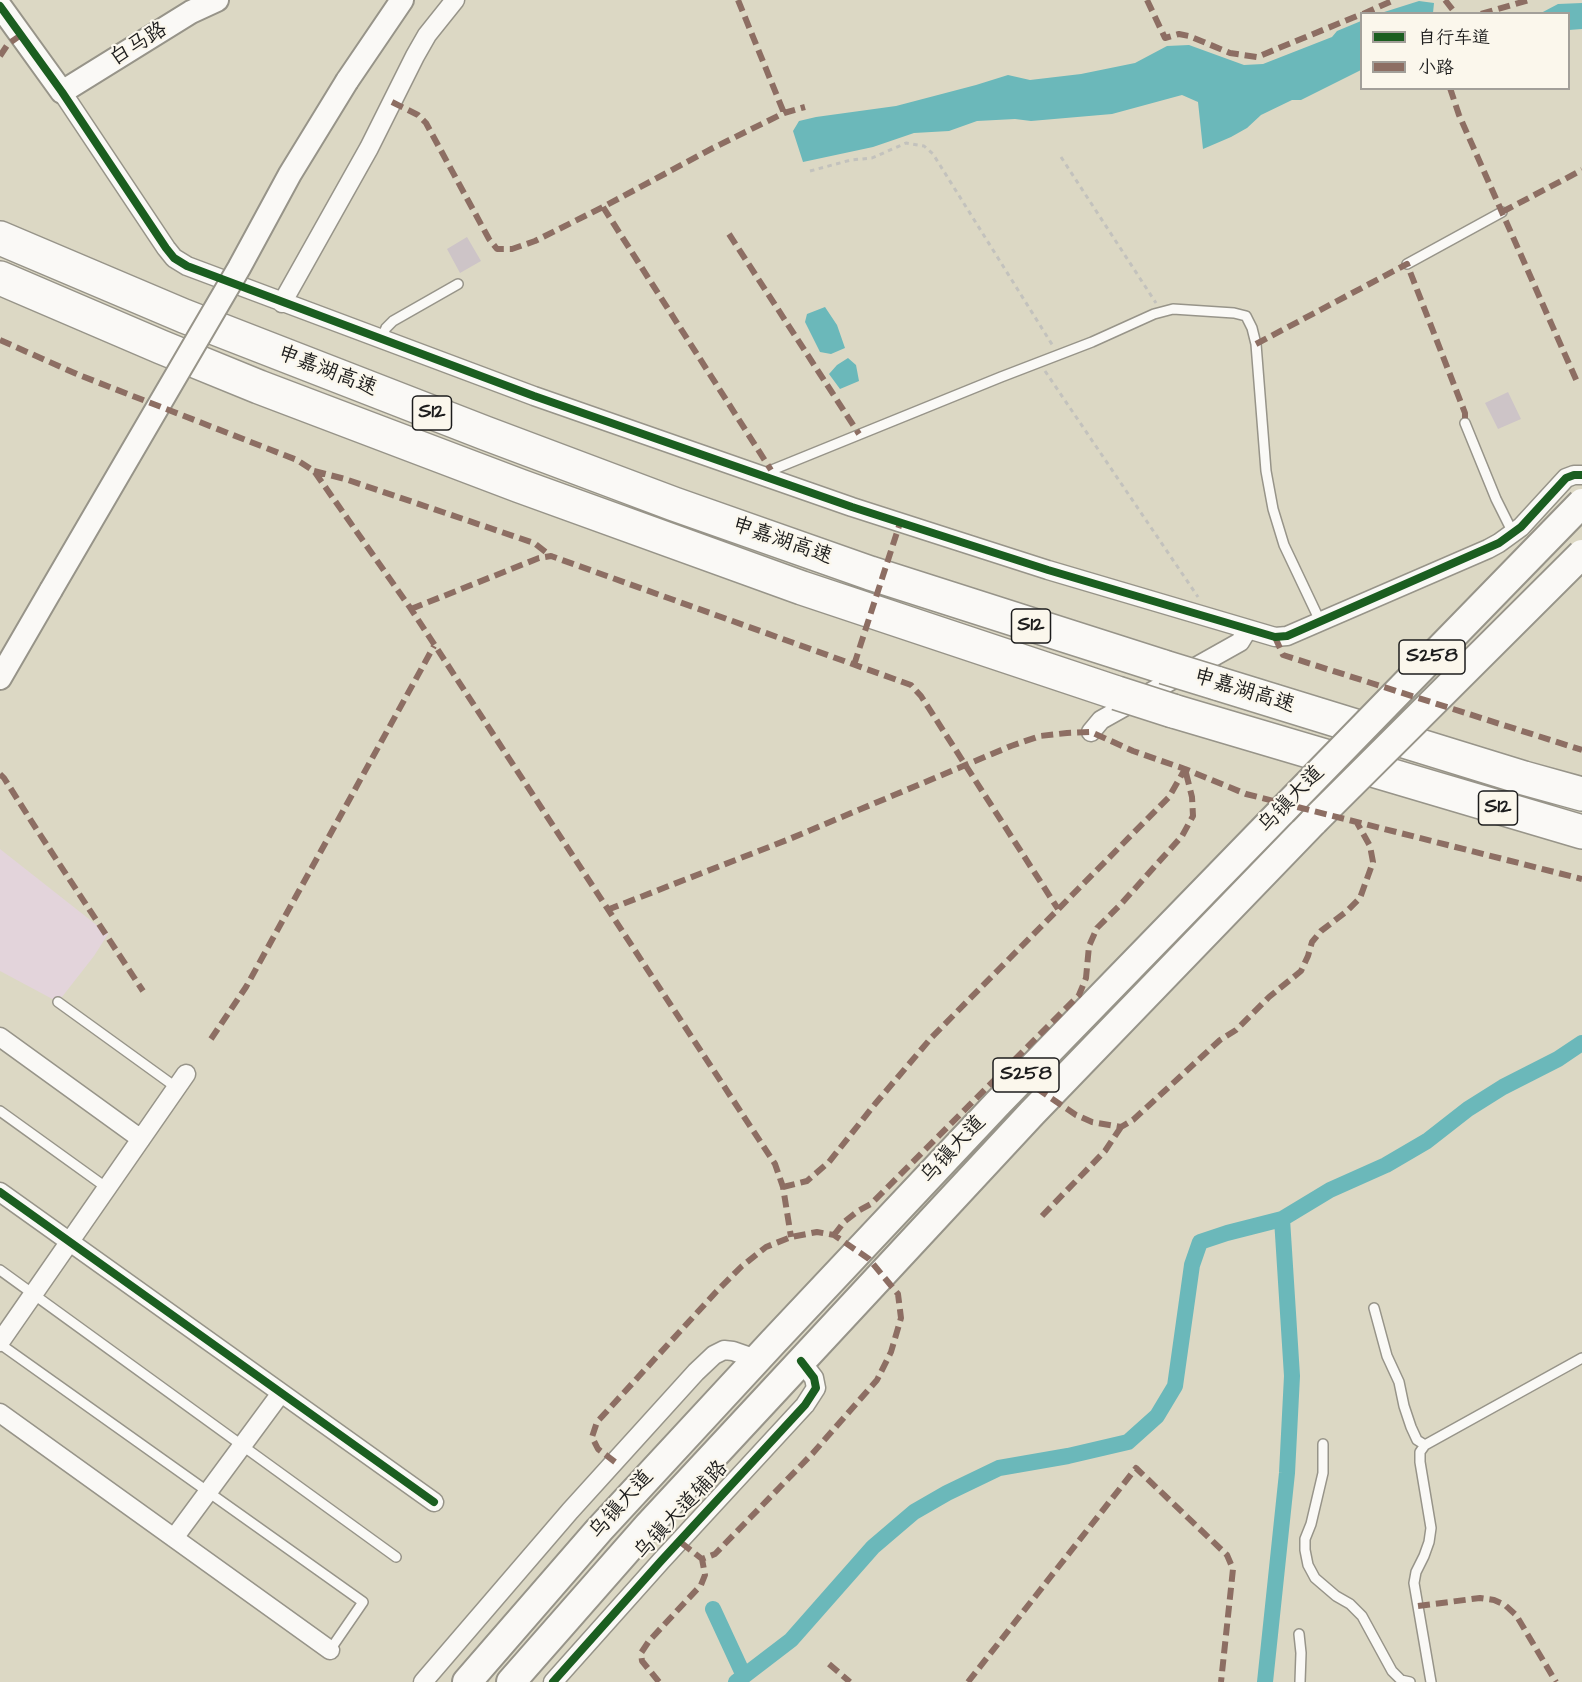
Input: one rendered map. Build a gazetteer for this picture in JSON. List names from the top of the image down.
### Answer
{
  "streets": {
    "highway": ["申嘉湖高速", "S12"],
    "main road": ["S258", "乌镇大道"],
    "street": ["白马路", "乌镇大道辅路"]
  },
  "crossings": [
    ["乌镇大道", "乌镇大道辅路"]
  ],
  "legend": ["自行车道", "小路"]
}
